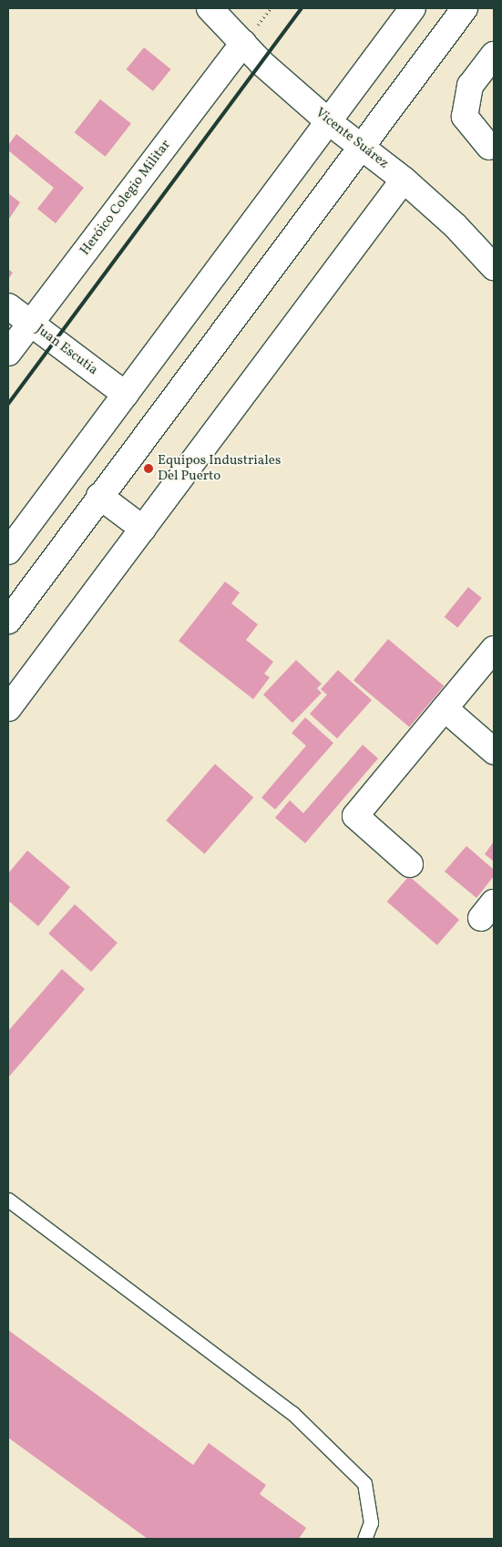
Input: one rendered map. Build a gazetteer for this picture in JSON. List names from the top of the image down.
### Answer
{
  "streets": {
    "street": ["Vicente Suárez", "Heróico Colegio Militar", "Juan Escutia"]
  },
  "crossings": [
    ["Vicente Suárez", "Heróico Colegio Militar"],
    ["Heróico Colegio Militar", "Juan Escutia"]
  ],
  "places": ["Equipos Industriales Del Puerto"]
}
